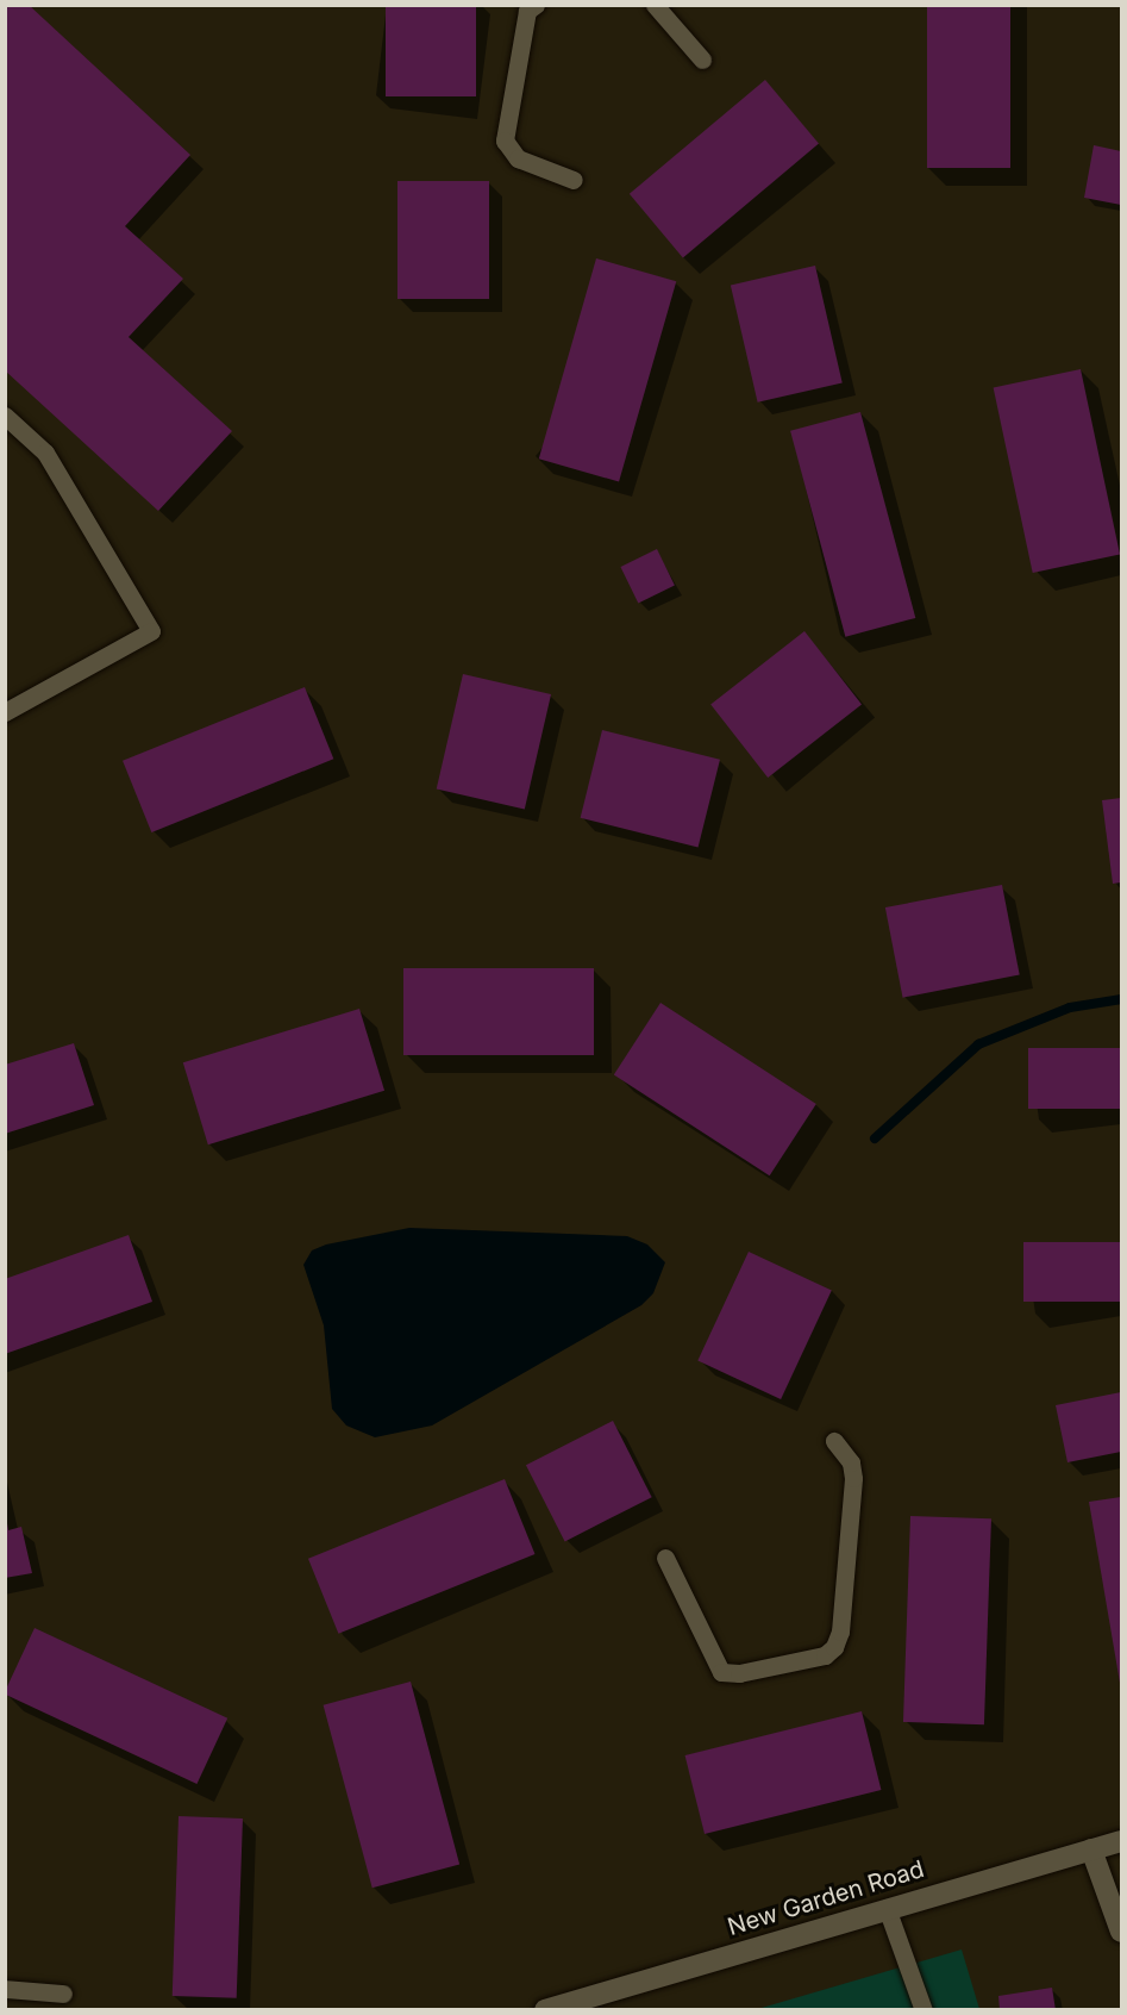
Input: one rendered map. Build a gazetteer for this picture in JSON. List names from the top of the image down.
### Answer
{
  "streets": {
    "street": ["New Garden Road"]
  }
}
